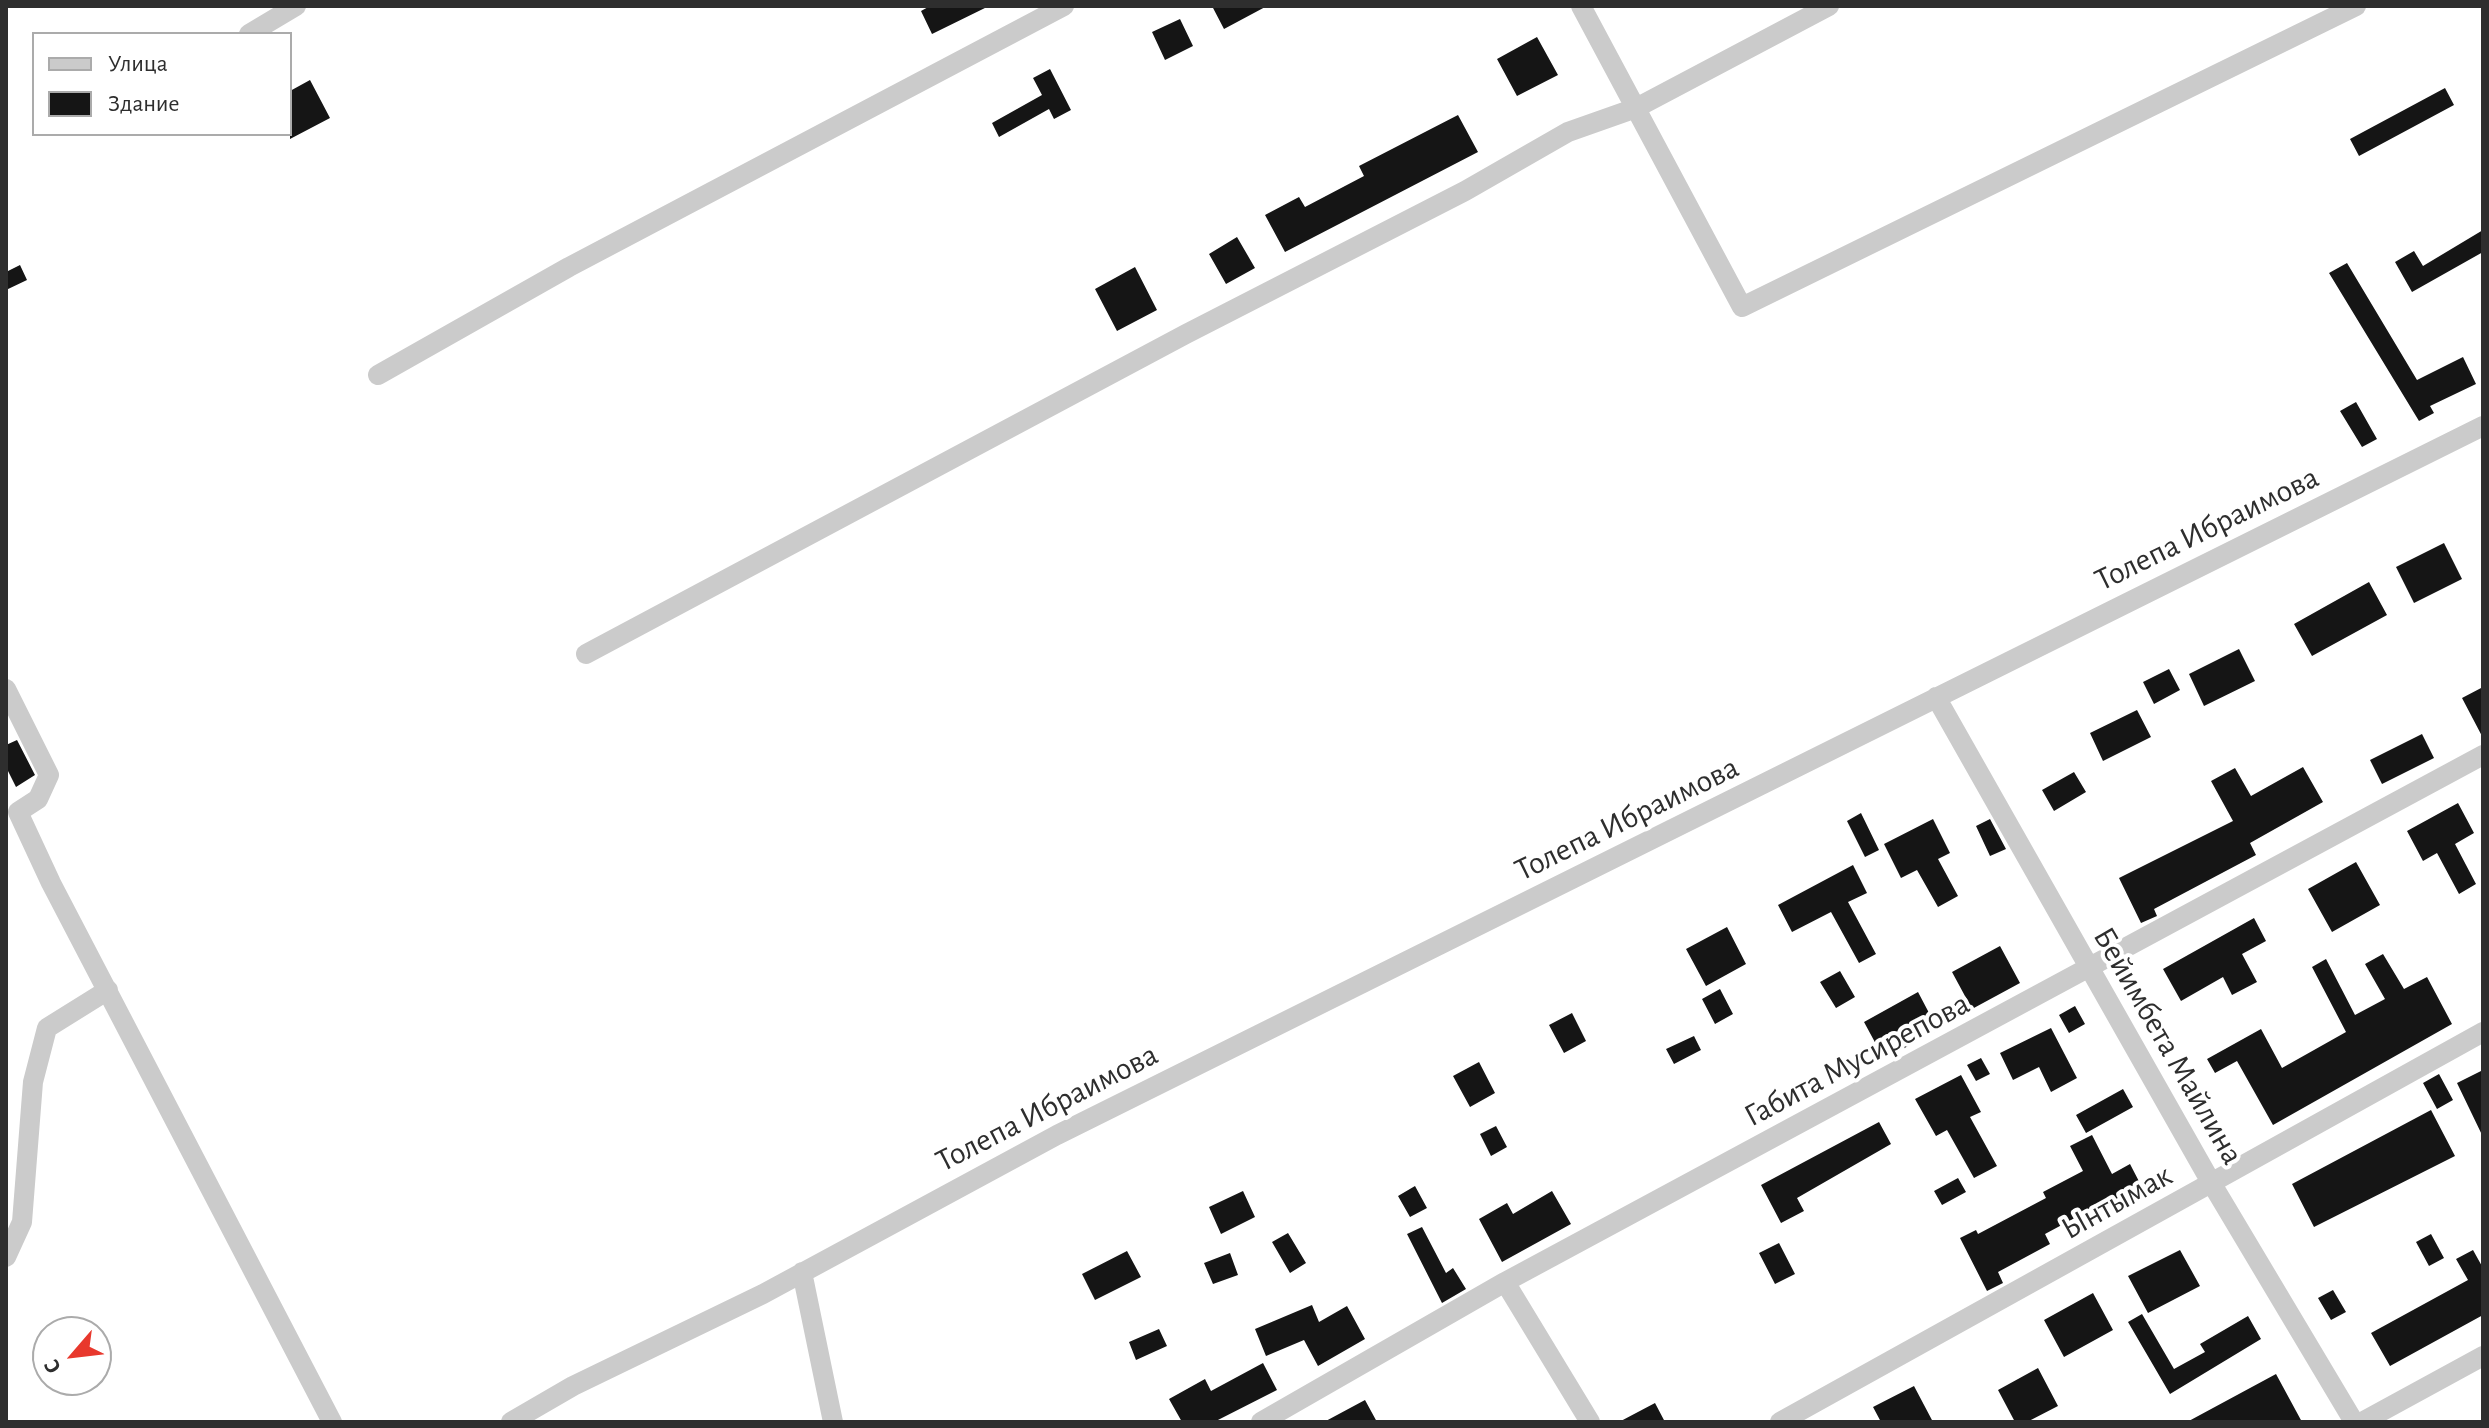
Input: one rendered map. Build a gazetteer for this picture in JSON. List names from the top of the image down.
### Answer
{
  "streets": {
    "street": [
      "Толепа Ибраимова",
      "Бейимбета Майлина",
      "Габита Мусирепова",
      "Ынтымак"
    ]
  },
  "crossings": [
    ["Толепа Ибраимова", "Бейимбета Майлина"],
    ["Бейимбета Майлина", "Габита Мусирепова"],
    ["Бейимбета Майлина", "Ынтымак"]
  ],
  "legend": ["Улица", "Здание"],
  "north": "bottom left"
}
